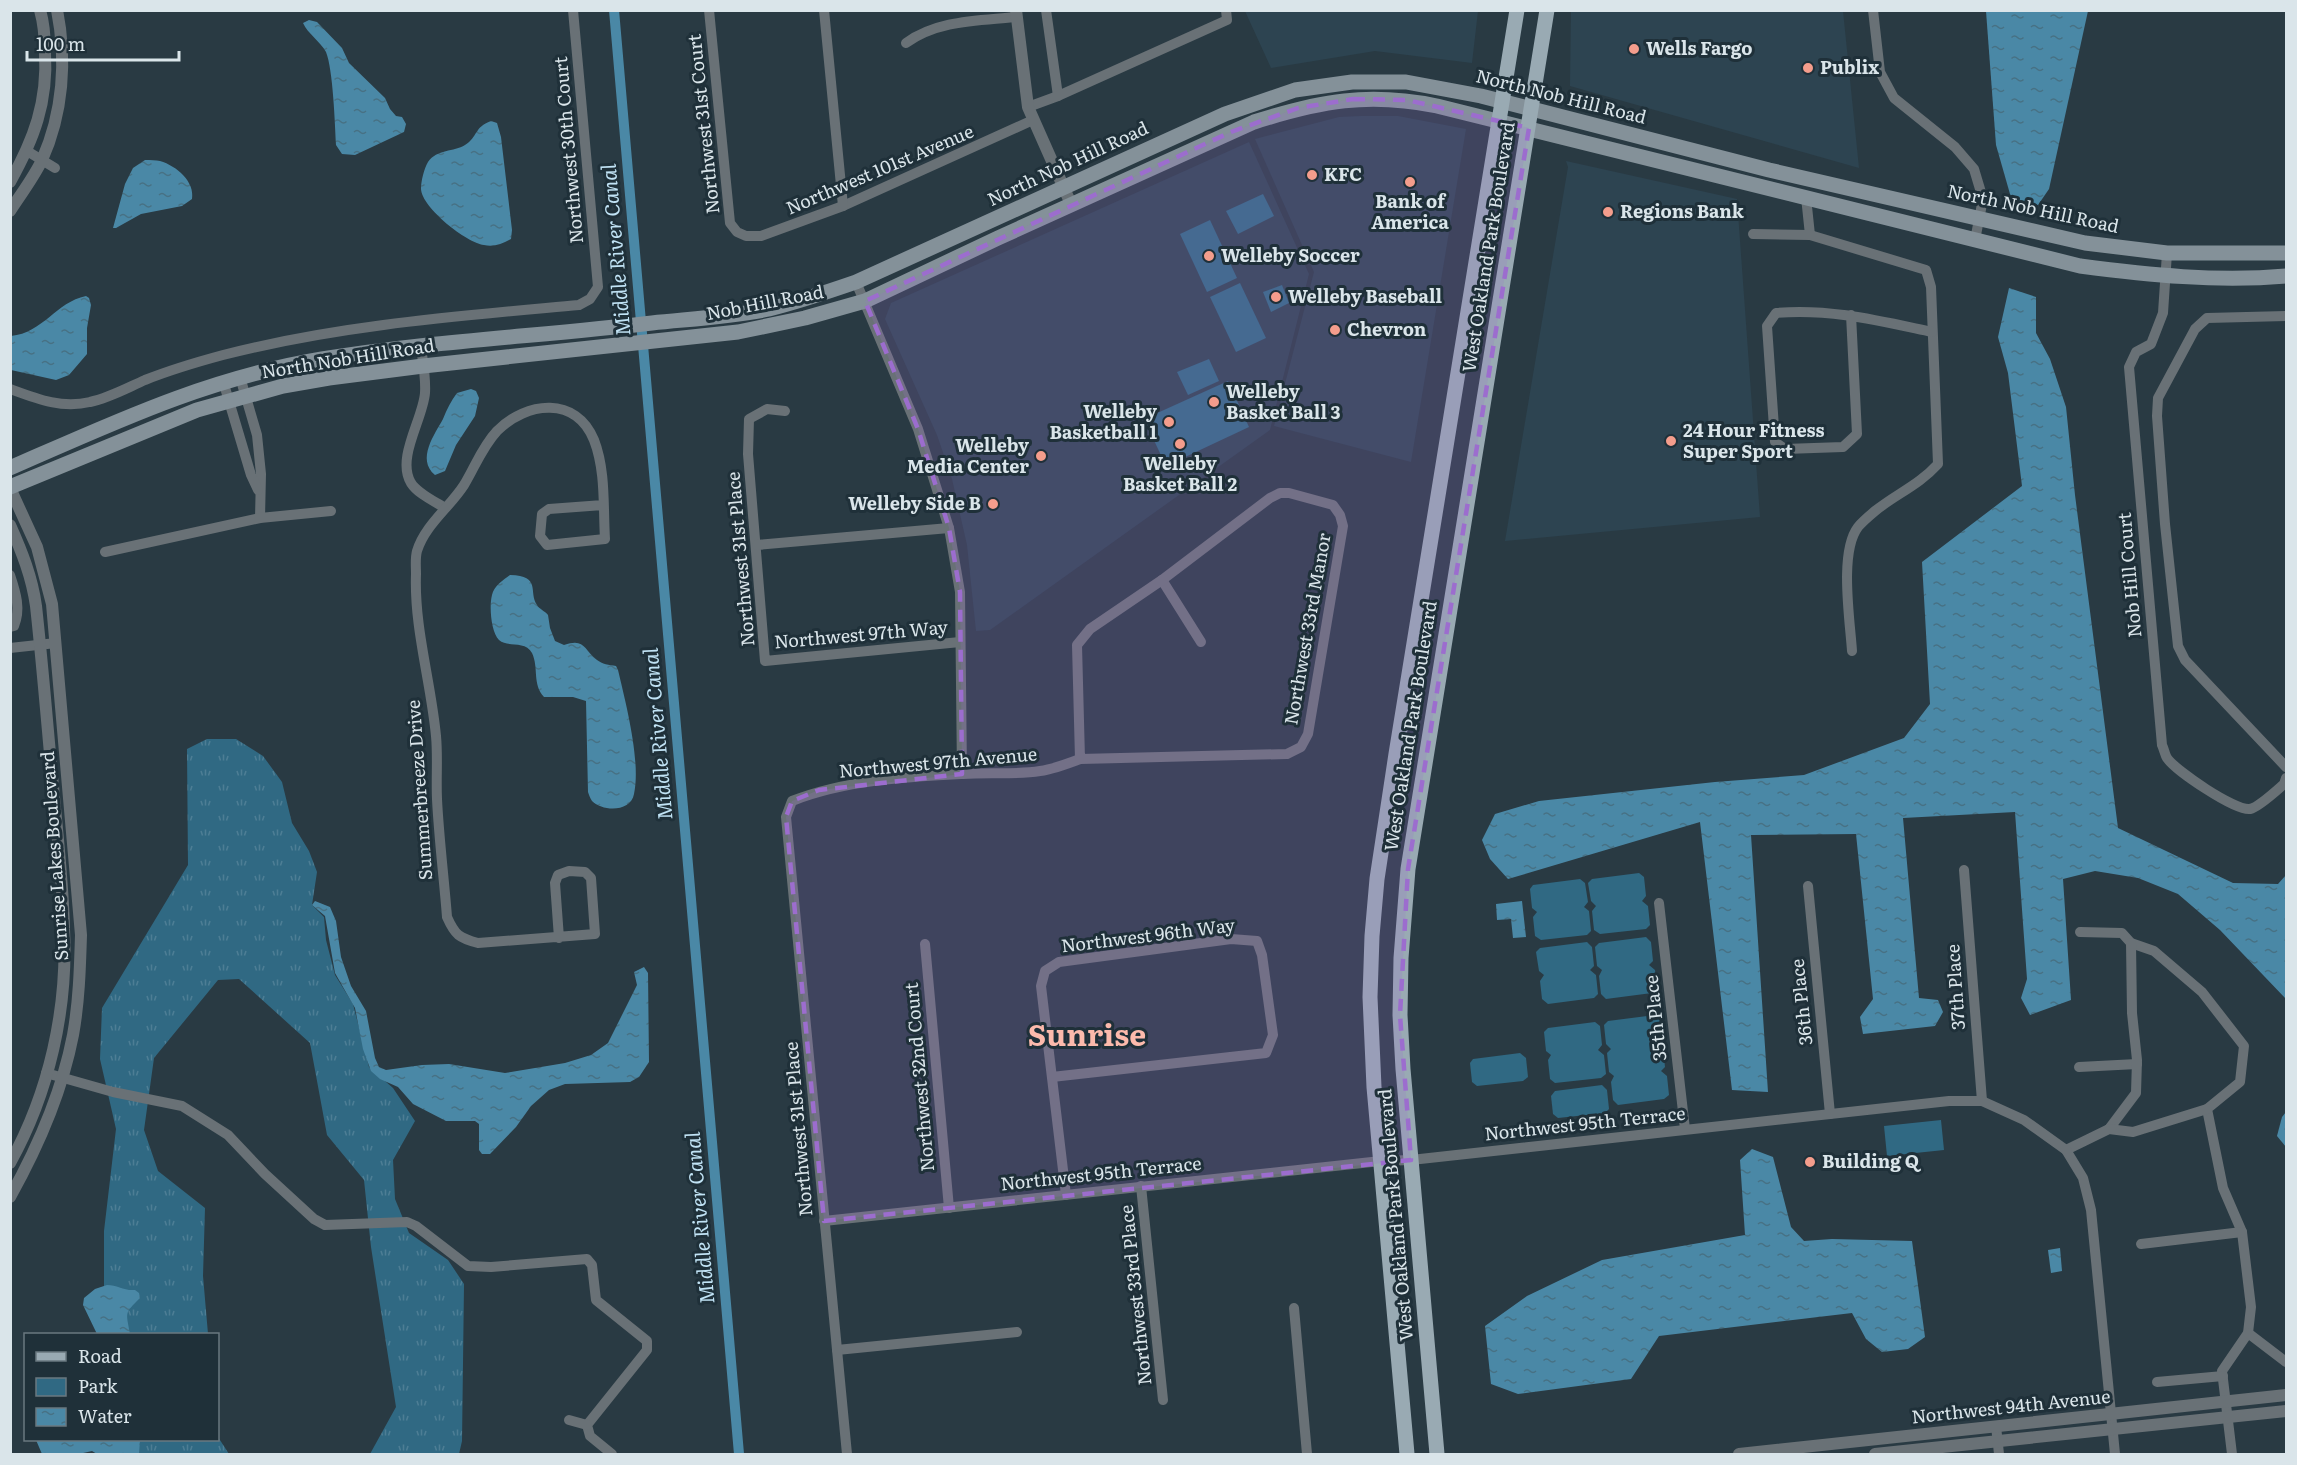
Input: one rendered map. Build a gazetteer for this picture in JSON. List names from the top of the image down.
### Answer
{
  "streets": {
    "main road": ["North Nob Hill Road", "West Oakland Park Boulevard", "Nob Hill Road"],
    "street": [
      "Northwest 31st Court",
      "Northwest 30th Court",
      "Northwest 101st Avenue",
      "Northwest 31st Place",
      "Nob Hill Court",
      "Northwest 33rd Manor",
      "Northwest 97th Way",
      "Northwest 97th Avenue",
      "Summerbreeze Drive",
      "Sunrise Lakes Boulevard",
      "Northwest 96th Way",
      "37th Place",
      "36th Place",
      "35th Place",
      "Northwest 32nd Court",
      "Northwest 95th Terrace",
      "Northwest 33rd Place",
      "Northwest 94th Avenue"
    ]
  },
  "crossings": [
    ["North Nob Hill Road", "West Oakland Park Boulevard"],
    ["North Nob Hill Road", "Nob Hill Road"],
    ["North Nob Hill Road", "Nob Hill Court"],
    ["North Nob Hill Road", "Sunrise Lakes Boulevard"],
    ["Northwest 31st Court", "Northwest 101st Avenue"],
    ["West Oakland Park Boulevard", "Northwest 95th Terrace"],
    ["Northwest 31st Place", "Northwest 97th Way"],
    ["Northwest 31st Place", "Northwest 97th Avenue"],
    ["Northwest 31st Place", "Northwest 95th Terrace"],
    ["Northwest 33rd Manor", "Northwest 97th Avenue"],
    ["37th Place", "Northwest 95th Terrace"],
    ["36th Place", "Northwest 95th Terrace"],
    ["35th Place", "Northwest 95th Terrace"],
    ["Northwest 32nd Court", "Northwest 95th Terrace"],
    ["Northwest 95th Terrace", "Northwest 33rd Place"],
    ["Northwest 95th Terrace", "Northwest 94th Avenue"]
  ],
  "districts": ["Sunrise"],
  "water": ["Middle River Canal"],
  "places": [
    "Wells Fargo",
    "Publix",
    "KFC",
    "Bank of America",
    "Regions Bank",
    "Welleby Soccer",
    "Welleby Baseball",
    "Chevron",
    "Welleby Basket Ball 3",
    "Welleby Basketball 1",
    "24 Hour Fitness Super Sport",
    "Welleby Basket Ball 2",
    "Welleby Media Center",
    "Welleby Side B",
    "Building Q"
  ],
  "legend": ["Road", "Park", "Water"],
  "scale_bar": "100 m"
}
